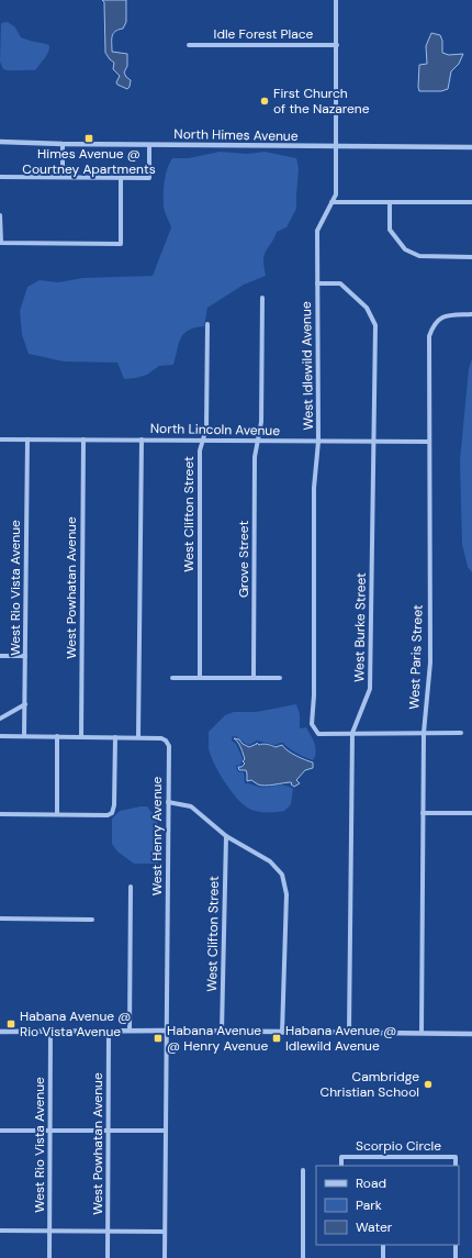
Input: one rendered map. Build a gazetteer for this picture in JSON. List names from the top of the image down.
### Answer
{
  "streets": {
    "street": [
      "Idle Forest Place",
      "North Himes Avenue",
      "West Idlewild Avenue",
      "North Lincoln Avenue",
      "West Clifton Street",
      "Grove Street",
      "West Rio Vista Avenue",
      "West Powhatan Avenue",
      "West Burke Street",
      "West Paris Street",
      "West Henry Avenue",
      "Scorpio Circle"
    ]
  },
  "crossings": [
    ["Idle Forest Place", "West Idlewild Avenue"],
    ["North Himes Avenue", "West Idlewild Avenue"],
    ["West Idlewild Avenue", "North Lincoln Avenue"],
    ["West Idlewild Avenue", "West Burke Street"],
    ["North Lincoln Avenue", "West Clifton Street"],
    ["North Lincoln Avenue", "Grove Street"],
    ["North Lincoln Avenue", "West Rio Vista Avenue"],
    ["North Lincoln Avenue", "West Powhatan Avenue"],
    ["North Lincoln Avenue", "West Burke Street"],
    ["North Lincoln Avenue", "West Paris Street"]
  ],
  "places": {
    "other": ["First Church of the Nazarene", "Cambridge Christian School"],
    "transit": [
      "Himes Avenue @ Courtney Apartments",
      "Habana Avenue @ Rio Vista Avenue",
      "Habana Avenue @ Henry Avenue",
      "Habana Avenue @ Idlewild Avenue"
    ]
  },
  "legend": ["Road", "Park", "Water"]
}
